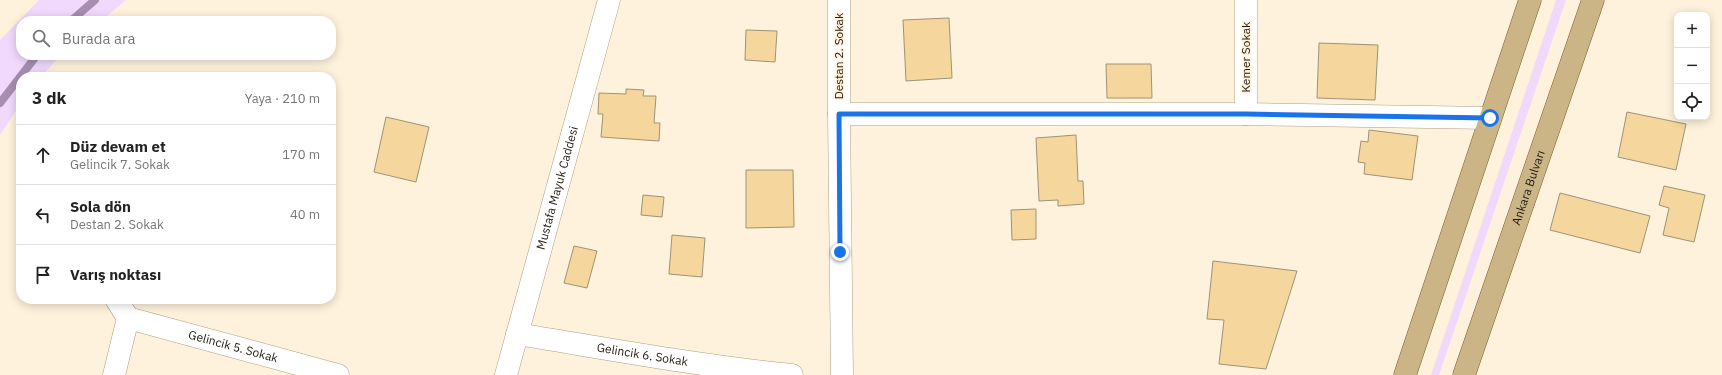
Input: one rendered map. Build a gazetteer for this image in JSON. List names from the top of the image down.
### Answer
{
  "streets": {
    "main road": ["Ankara Bulvarı"],
    "street": [
      "Destan 2. Sokak",
      "Kemer Sokak",
      "Mustafa Mayuk Caddesi",
      "Gelincik 5. Sokak",
      "Gelincik 6. Sokak"
    ]
  },
  "crossings": [
    ["Mustafa Mayuk Caddesi", "Gelincik 6. Sokak"]
  ],
  "page": {
    "map_buttons": ["+", "−"],
    "search": "Burada ara",
    "heading": ["3 dk", "Yaya · 210 m"],
    "list": [
      ["Düz devam et", "Gelincik 7. Sokak", "170 m"],
      ["Sola dön", "Destan 2. Sokak", "40 m"],
      "Varış noktası"
    ]
  }
}
